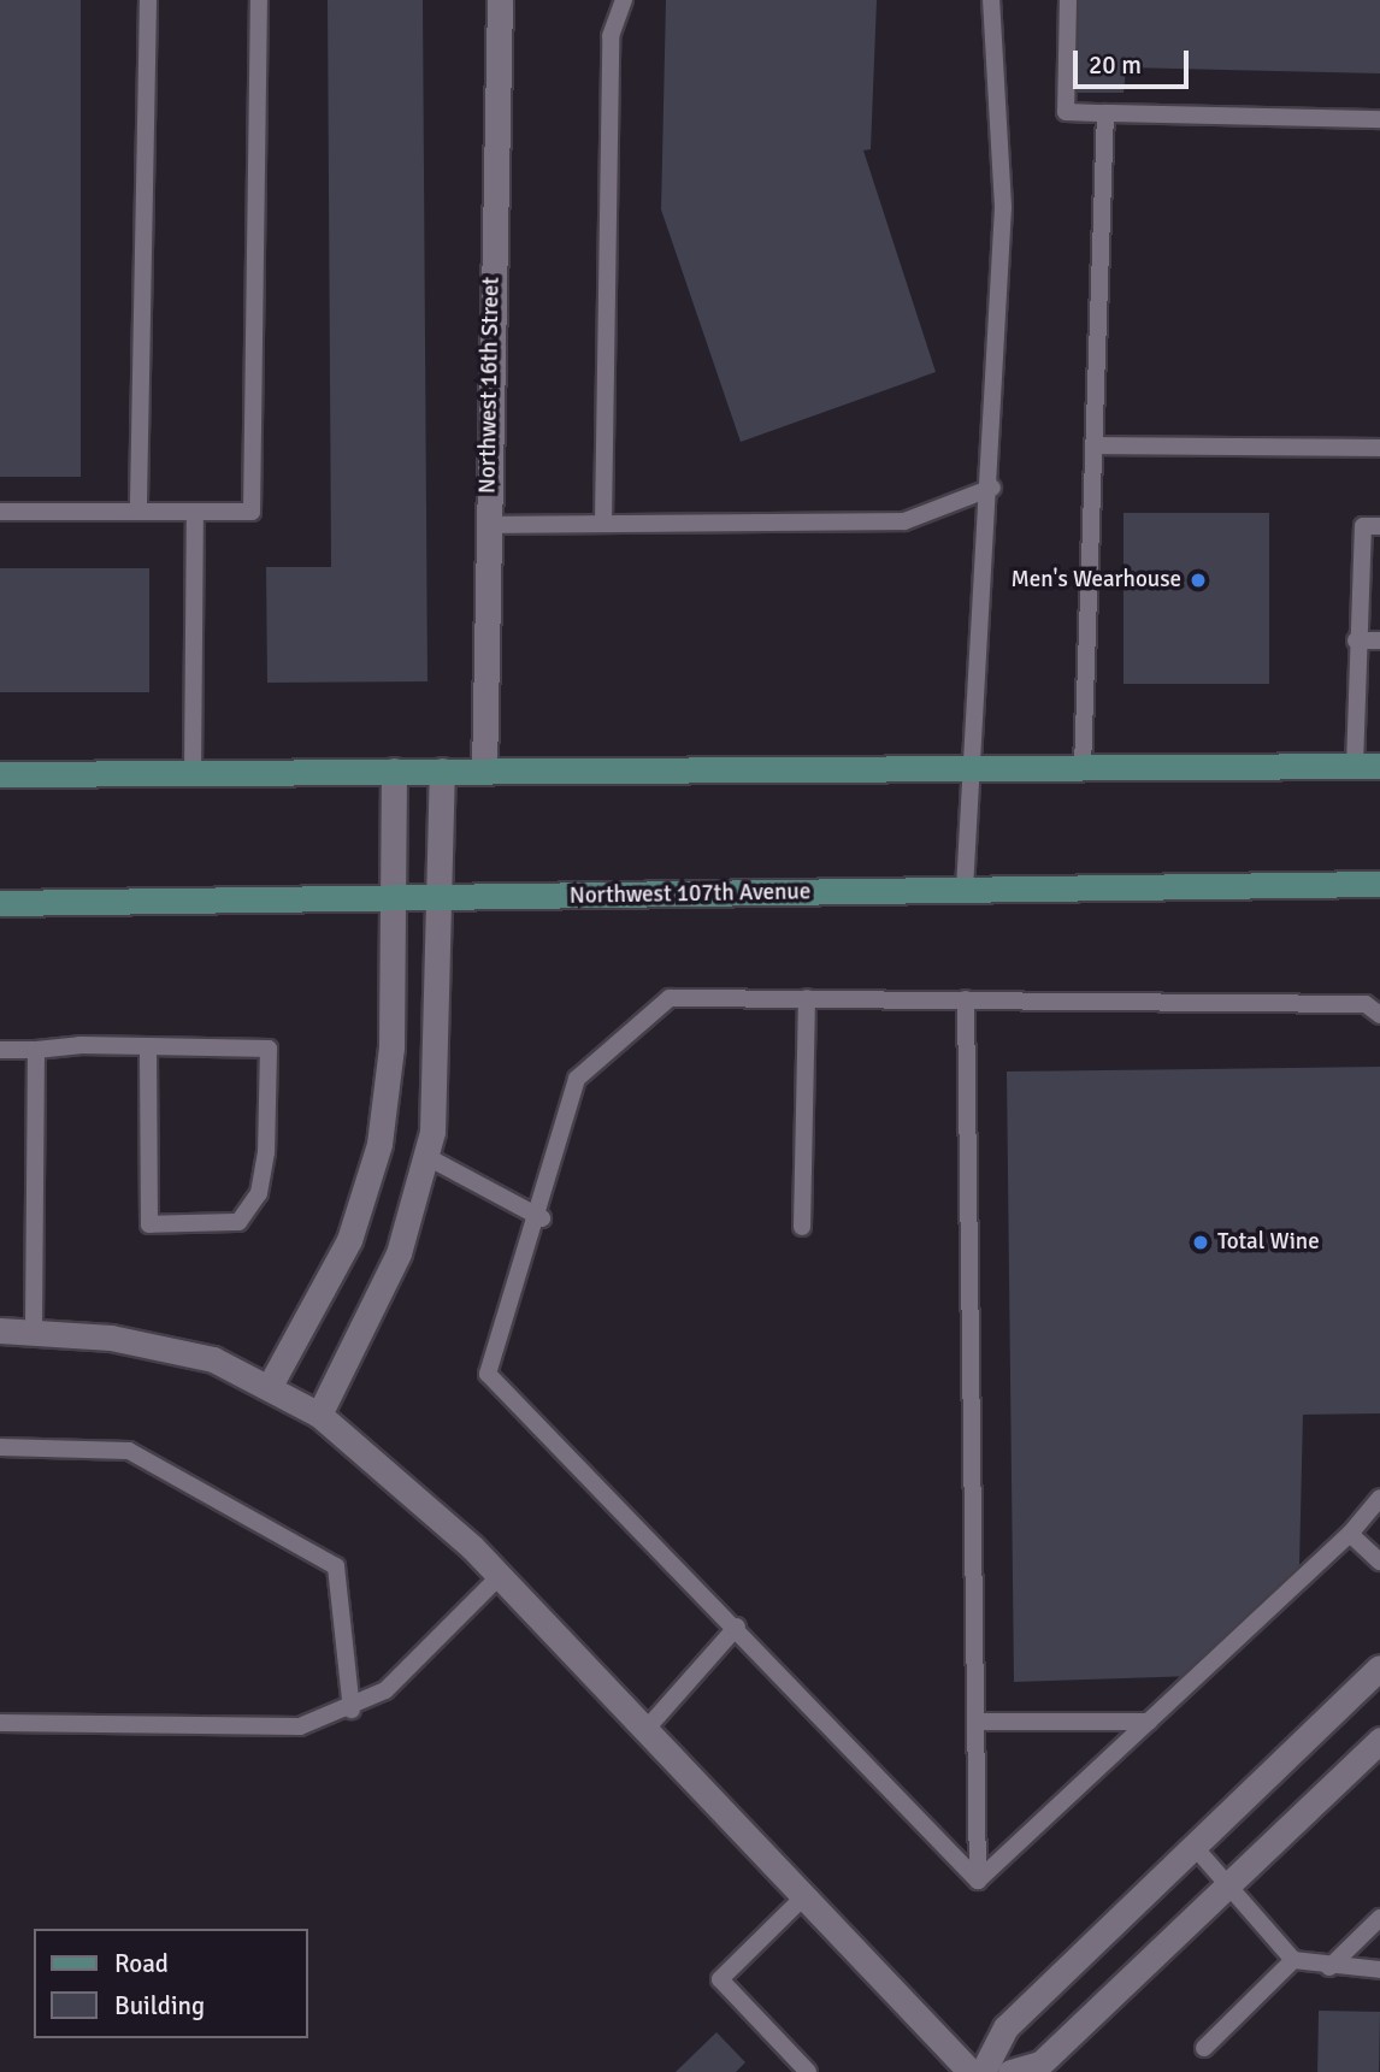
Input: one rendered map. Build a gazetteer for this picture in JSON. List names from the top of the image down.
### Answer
{
  "streets": {
    "main road": ["Northwest 107th Avenue"],
    "street": ["Northwest 16th Street"]
  },
  "places": ["Men's Wearhouse", "Total Wine"],
  "legend": ["Road", "Building"],
  "scale_bar": "20 m"
}
